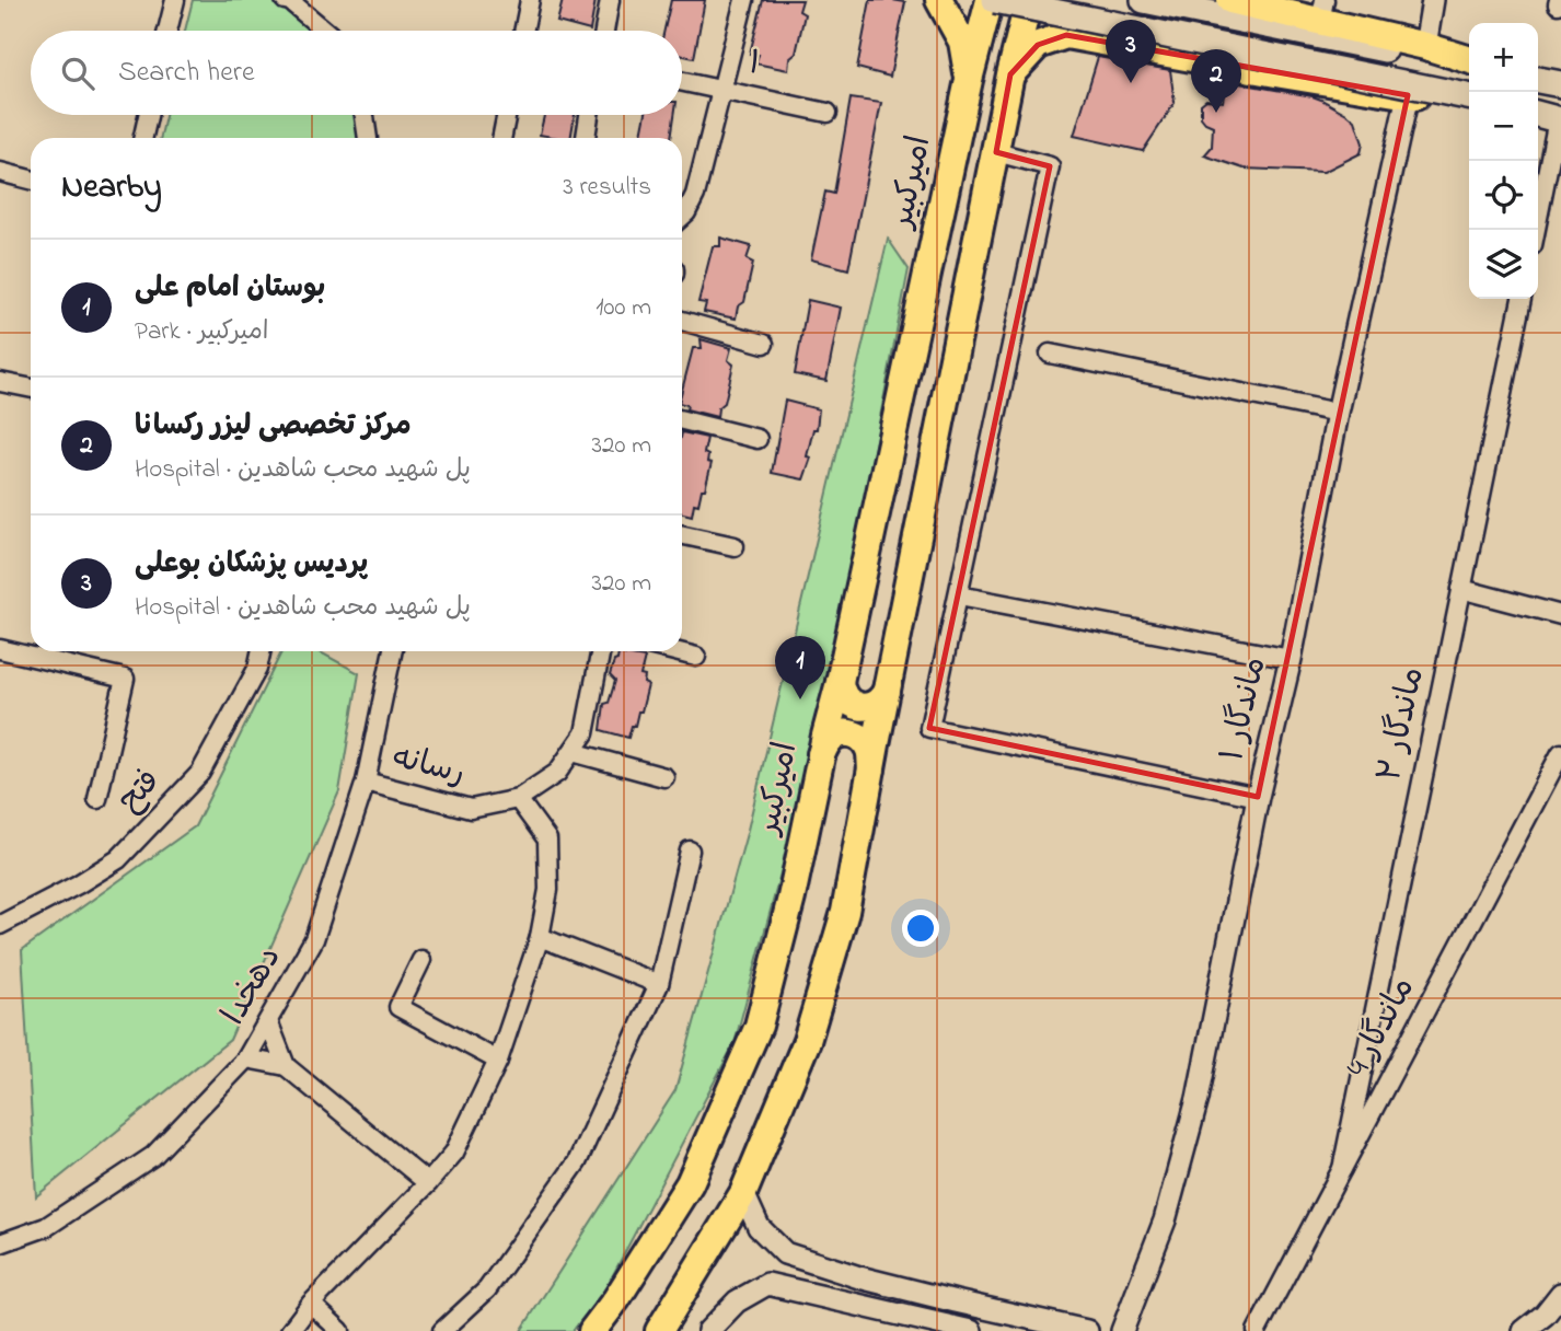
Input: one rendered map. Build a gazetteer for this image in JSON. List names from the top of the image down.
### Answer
{
  "streets": {
    "main road": ["امیرکبیر"],
    "street": [
      "۱",
      "ماندگار ۱",
      "ماندگار ۲",
      "رسانه",
      "فتح",
      "دهخدا",
      "ماندگار 4"
    ]
  },
  "crossings": [
    ["ماندگار ۲", "ماندگار 4"],
    ["رسانه", "دهخدا"]
  ],
  "page": {
    "pins": ["3", "2", "1"],
    "map_buttons": ["+", "−"],
    "search": "Search here",
    "heading": ["Nearby", "3 results"],
    "list": [
      {
        "mark": "1",
        "name": "بوستان امام علی",
        "note": "Park · امیرکبیر",
        "value": "100 m"
      },
      {
        "mark": "2",
        "name": "مرکز تخصصی لیزر رکسانا",
        "note": "Hospital · پل شهید محب شاهدین",
        "value": "320 m"
      },
      {
        "mark": "3",
        "name": "پردیس پزشکان بوعلی",
        "note": "Hospital · پل شهید محب شاهدین",
        "value": "320 m"
      }
    ]
  }
}
